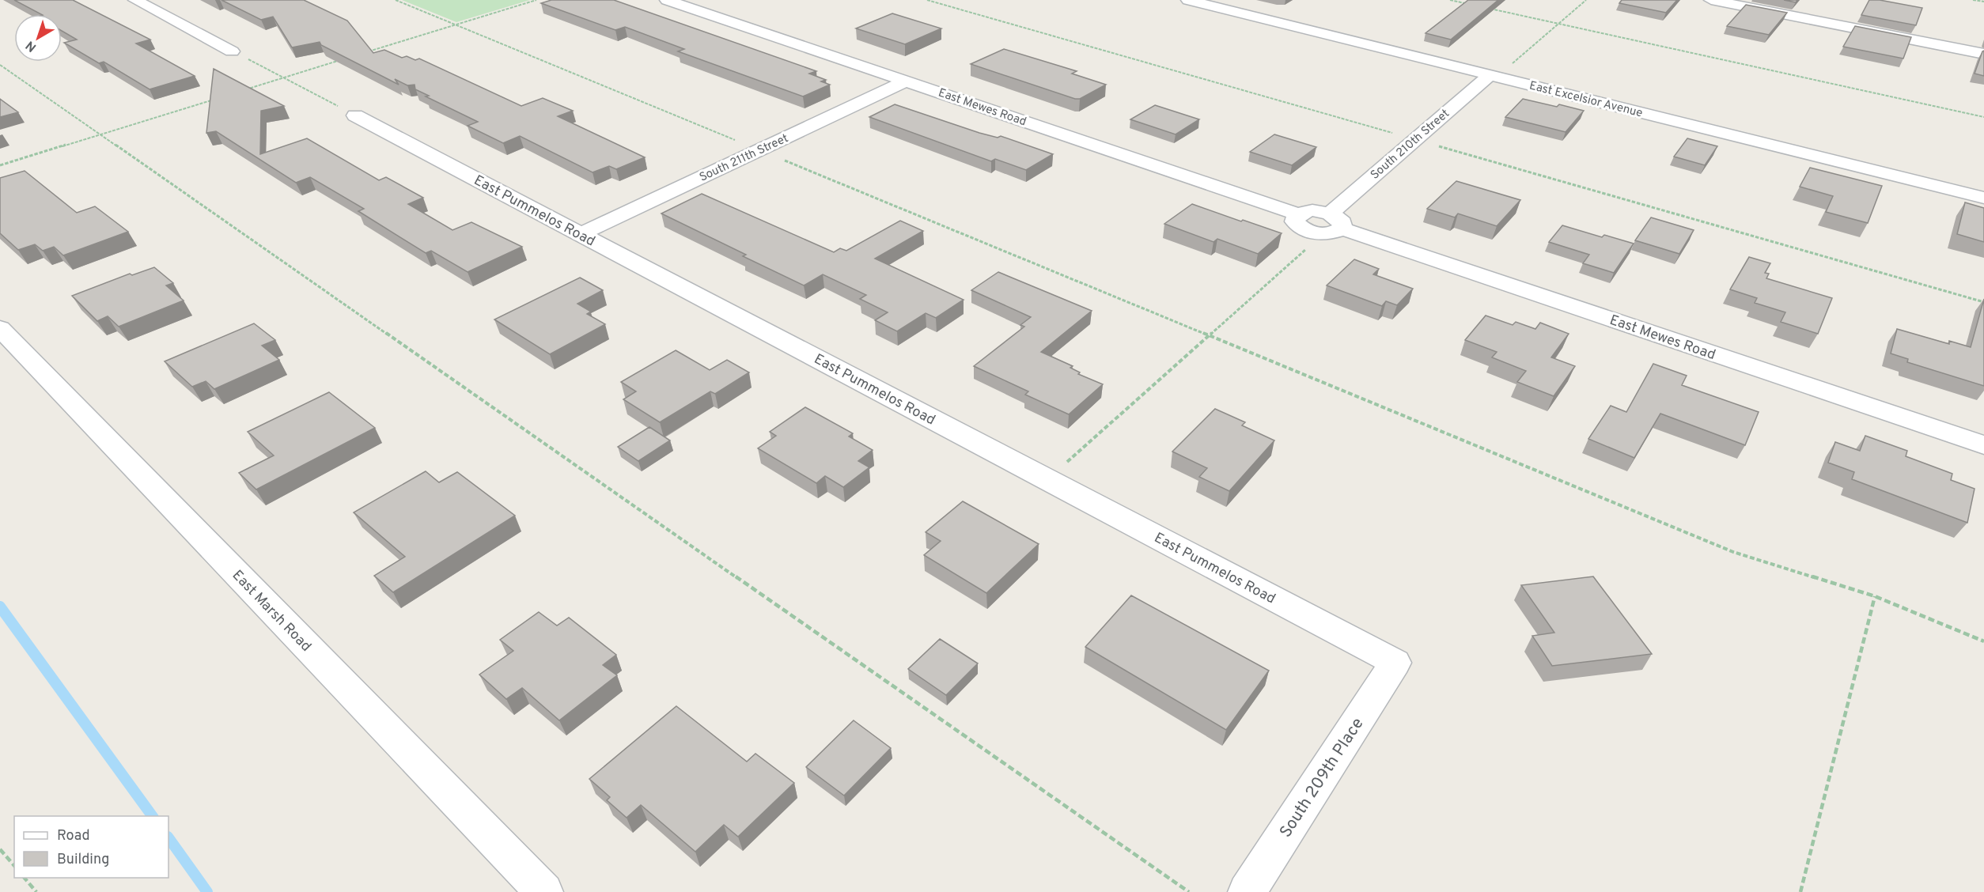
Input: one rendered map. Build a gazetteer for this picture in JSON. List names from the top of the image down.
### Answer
{
  "streets": {
    "street": [
      "East Excelsior Avenue",
      "East Mewes Road",
      "South 210th Street",
      "South 211th Street",
      "East Pummelos Road",
      "East Marsh Road",
      "South 209th Place"
    ]
  },
  "crossings": [
    ["East Excelsior Avenue", "South 210th Street"],
    ["East Mewes Road", "South 210th Street"],
    ["East Mewes Road", "South 211th Street"],
    ["South 211th Street", "East Pummelos Road"],
    ["East Pummelos Road", "South 209th Place"]
  ],
  "legend": ["Road", "Building"],
  "north": "bottom left"
}
